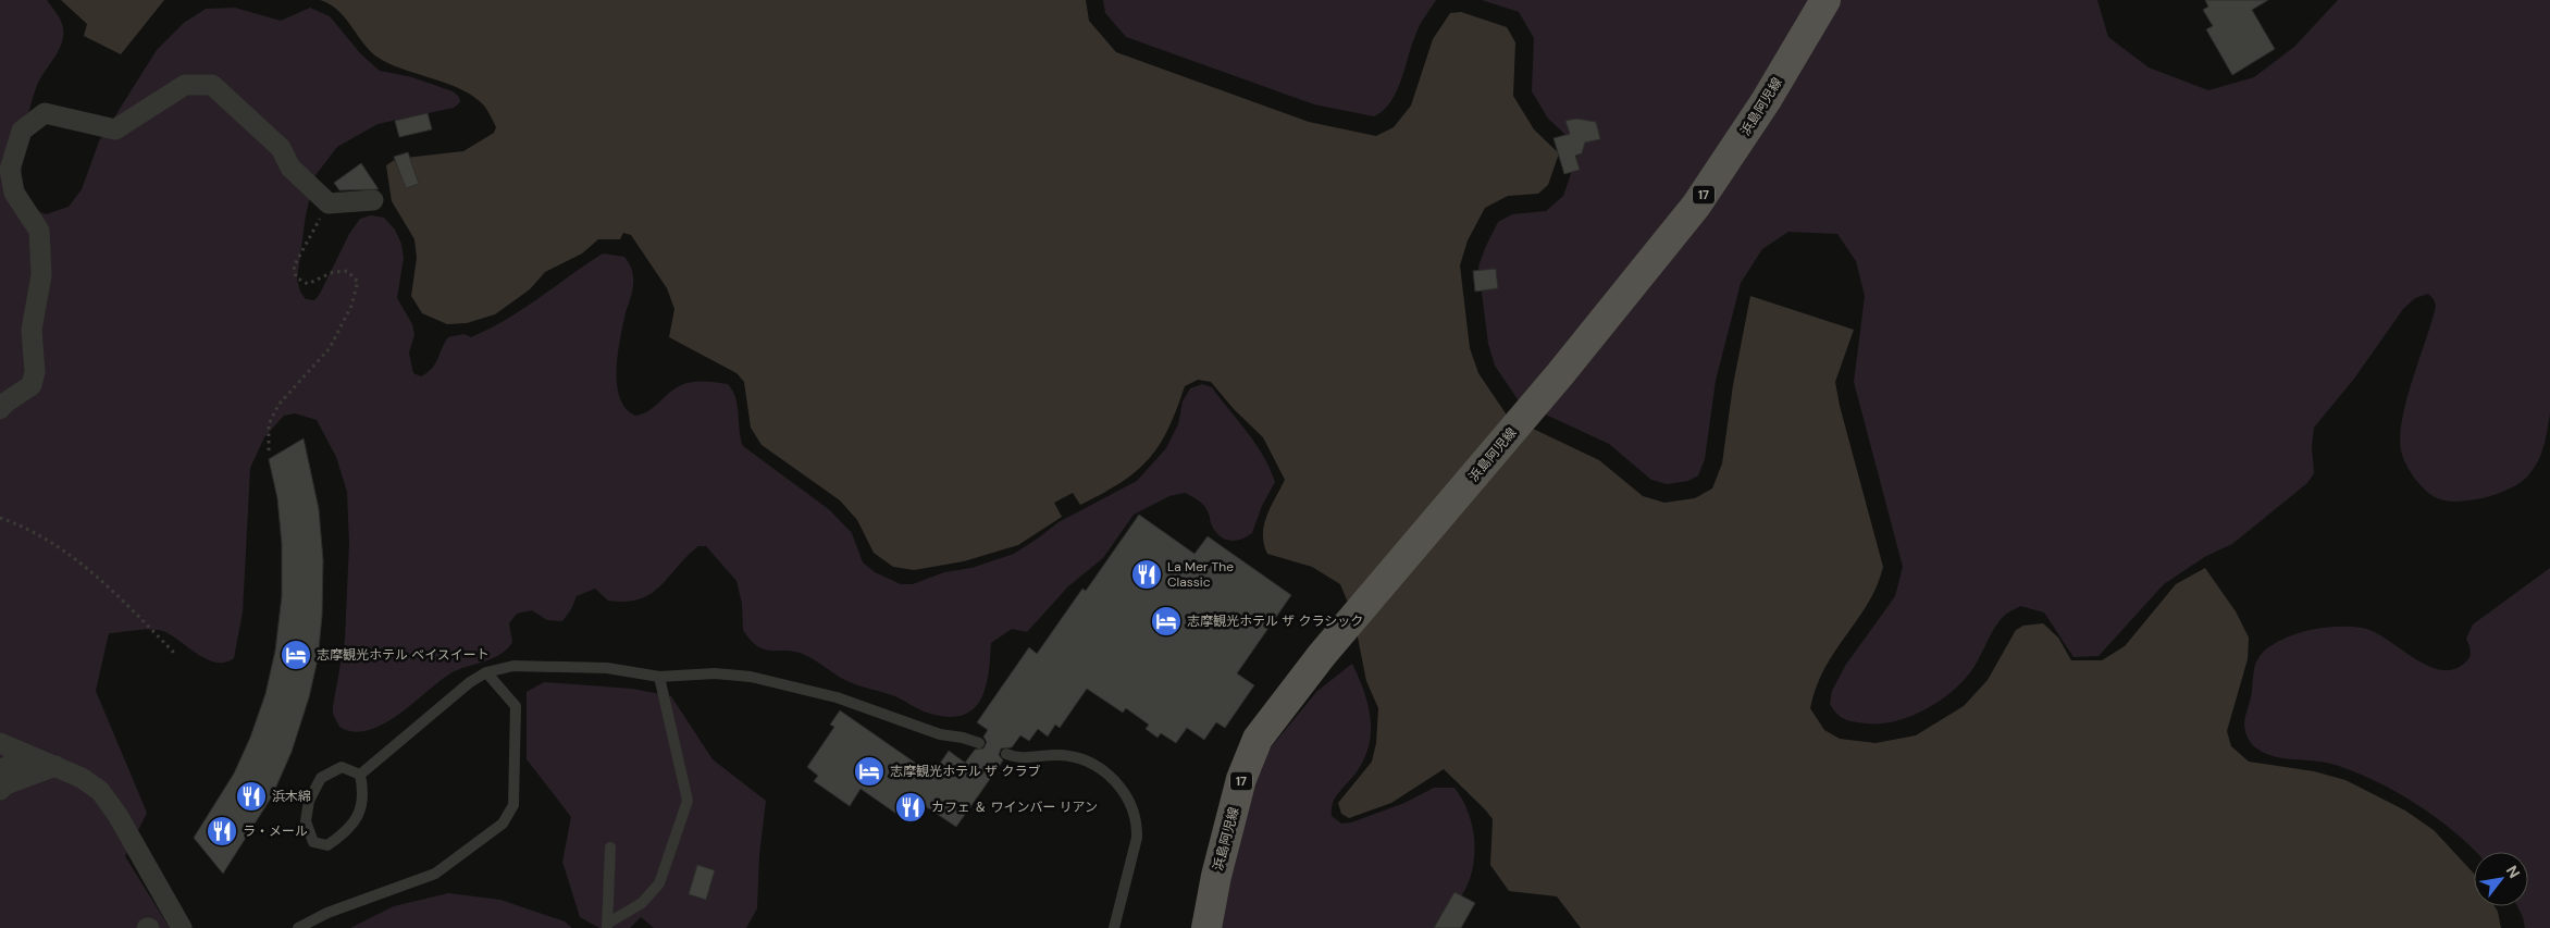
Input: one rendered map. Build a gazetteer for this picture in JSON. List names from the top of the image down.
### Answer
{
  "streets": {
    "main road": ["浜島阿児線", "17"]
  },
  "places": {
    "restaurant": [
      "La Mer The Classic",
      "浜木綿",
      "カフェ ＆ ワインバー リアン",
      "ラ・メール"
    ],
    "hotel": ["志摩観光ホテル ザ クラシック", "志摩観光ホテル ベイスイート", "志摩観光ホテル ザ クラブ"]
  },
  "north": "top right"
}
